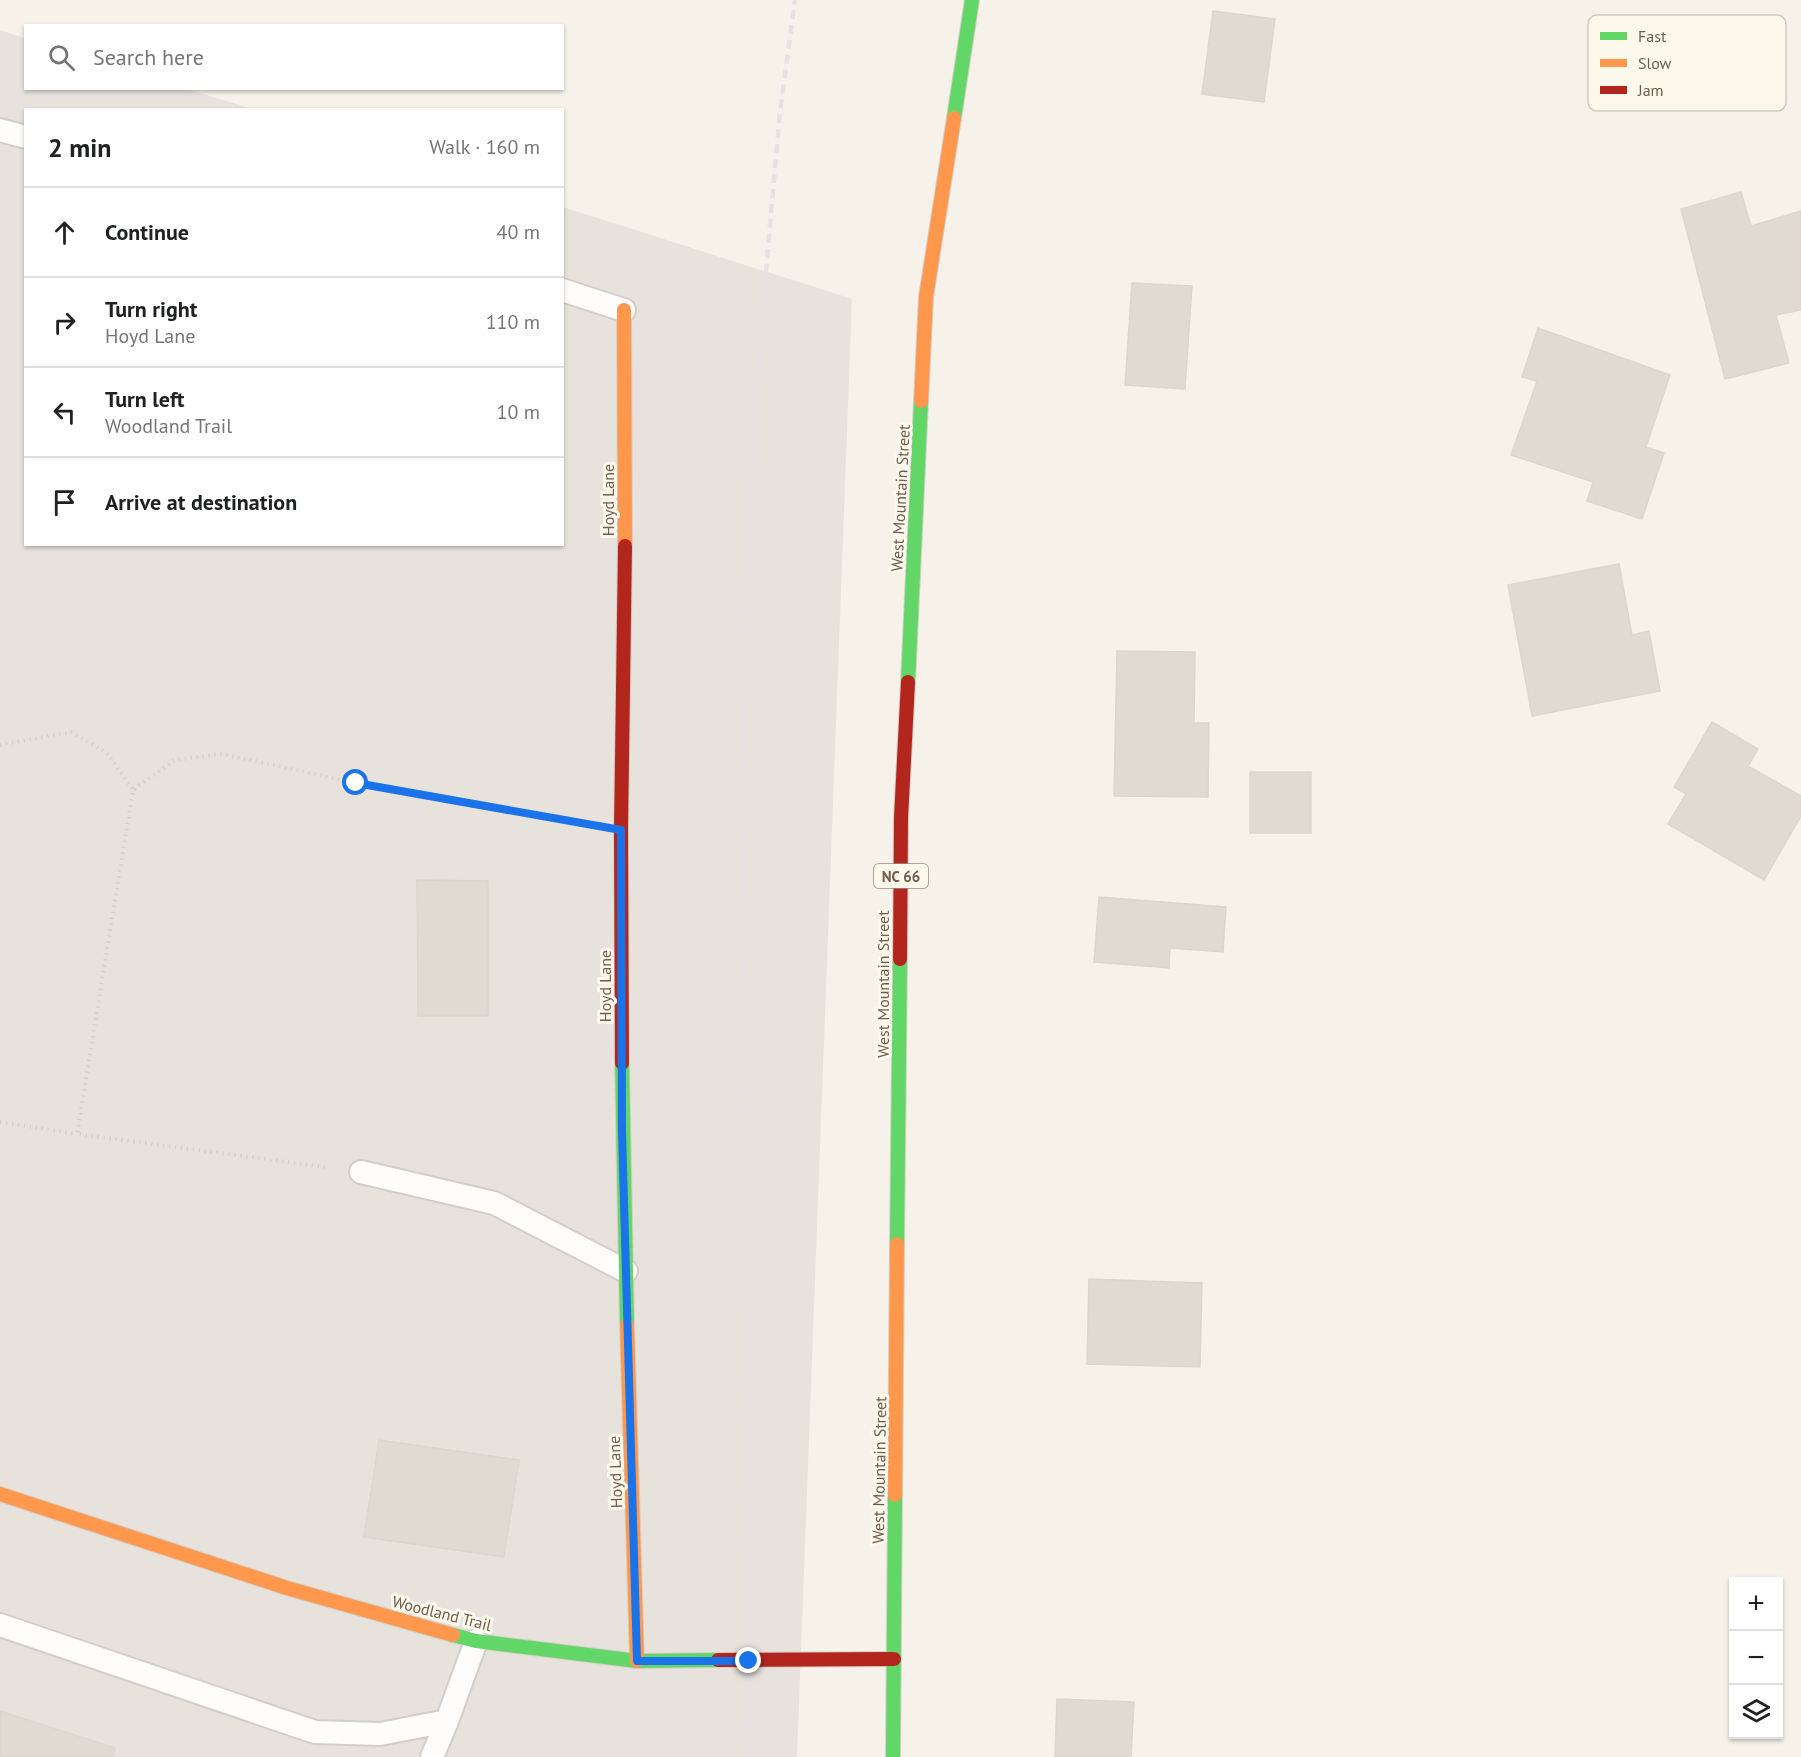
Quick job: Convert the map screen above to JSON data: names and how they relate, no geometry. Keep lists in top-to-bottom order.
{
  "streets": {
    "street": [
      "West Mountain Street",
      "Hoyd Lane",
      "NC 66",
      "Woodland Trail"
    ]
  },
  "crossings": [
    ["West Mountain Street", "Woodland Trail"],
    ["Hoyd Lane", "Woodland Trail"]
  ],
  "legend": ["Fast", "Slow", "Jam"],
  "page": {
    "search": "Search here",
    "heading": ["2 min", "Walk · 160 m"],
    "list": [
      ["Continue", "40 m"],
      ["Turn right", "Hoyd Lane", "110 m"],
      ["Turn left", "Woodland Trail", "10 m"],
      "Arrive at destination"
    ],
    "map_buttons": ["+", "−"]
  }
}
